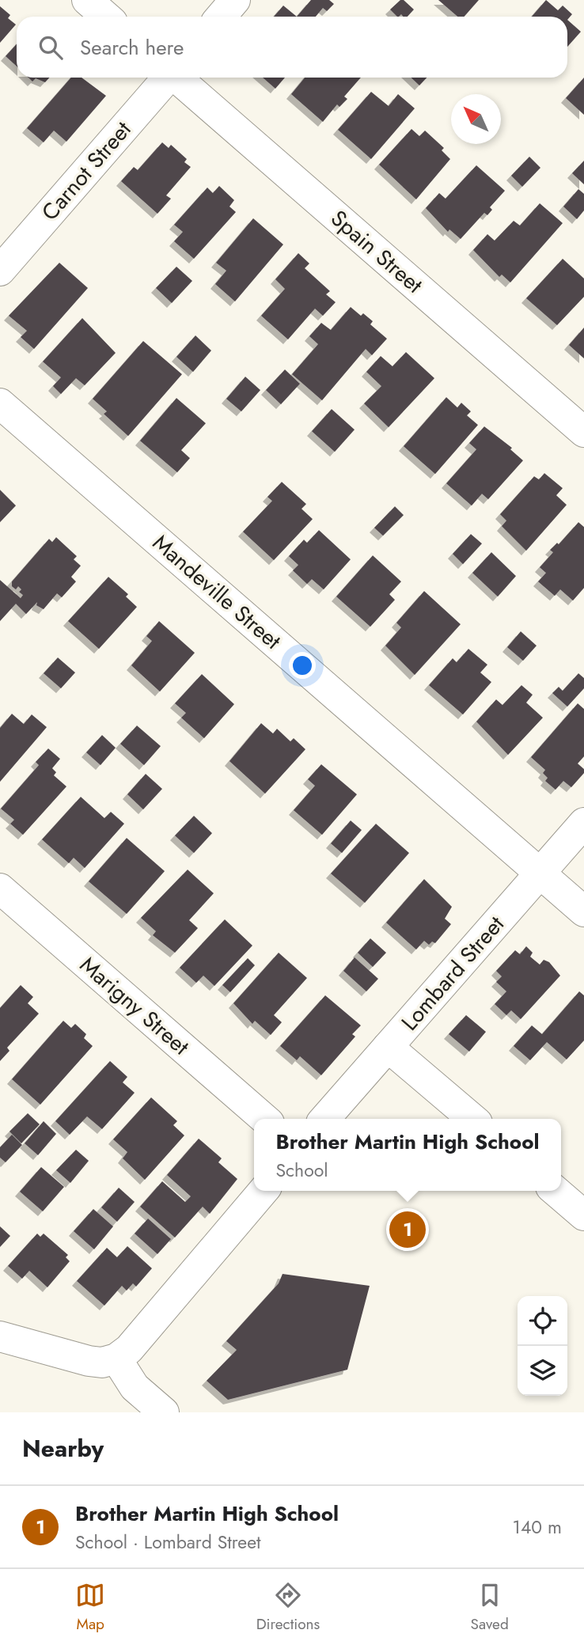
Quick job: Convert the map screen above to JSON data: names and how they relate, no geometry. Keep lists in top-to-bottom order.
{
  "streets": {
    "street": [
      "Carnot Street",
      "Spain Street",
      "Mandeville Street",
      "Lombard Street",
      "Marigny Street"
    ]
  },
  "crossings": [
    ["Mandeville Street", "Lombard Street"]
  ],
  "north": "top left",
  "page": {
    "search": "Search here",
    "popup": ["Brother Martin High School", "School"],
    "pins": "1",
    "heading": "Nearby",
    "list": [
      {
        "mark": "1",
        "name": "Brother Martin High School",
        "note": "School · Lombard Street",
        "value": "140 m"
      }
    ],
    "nav": ["Map", "Directions", "Saved"]
  }
}
